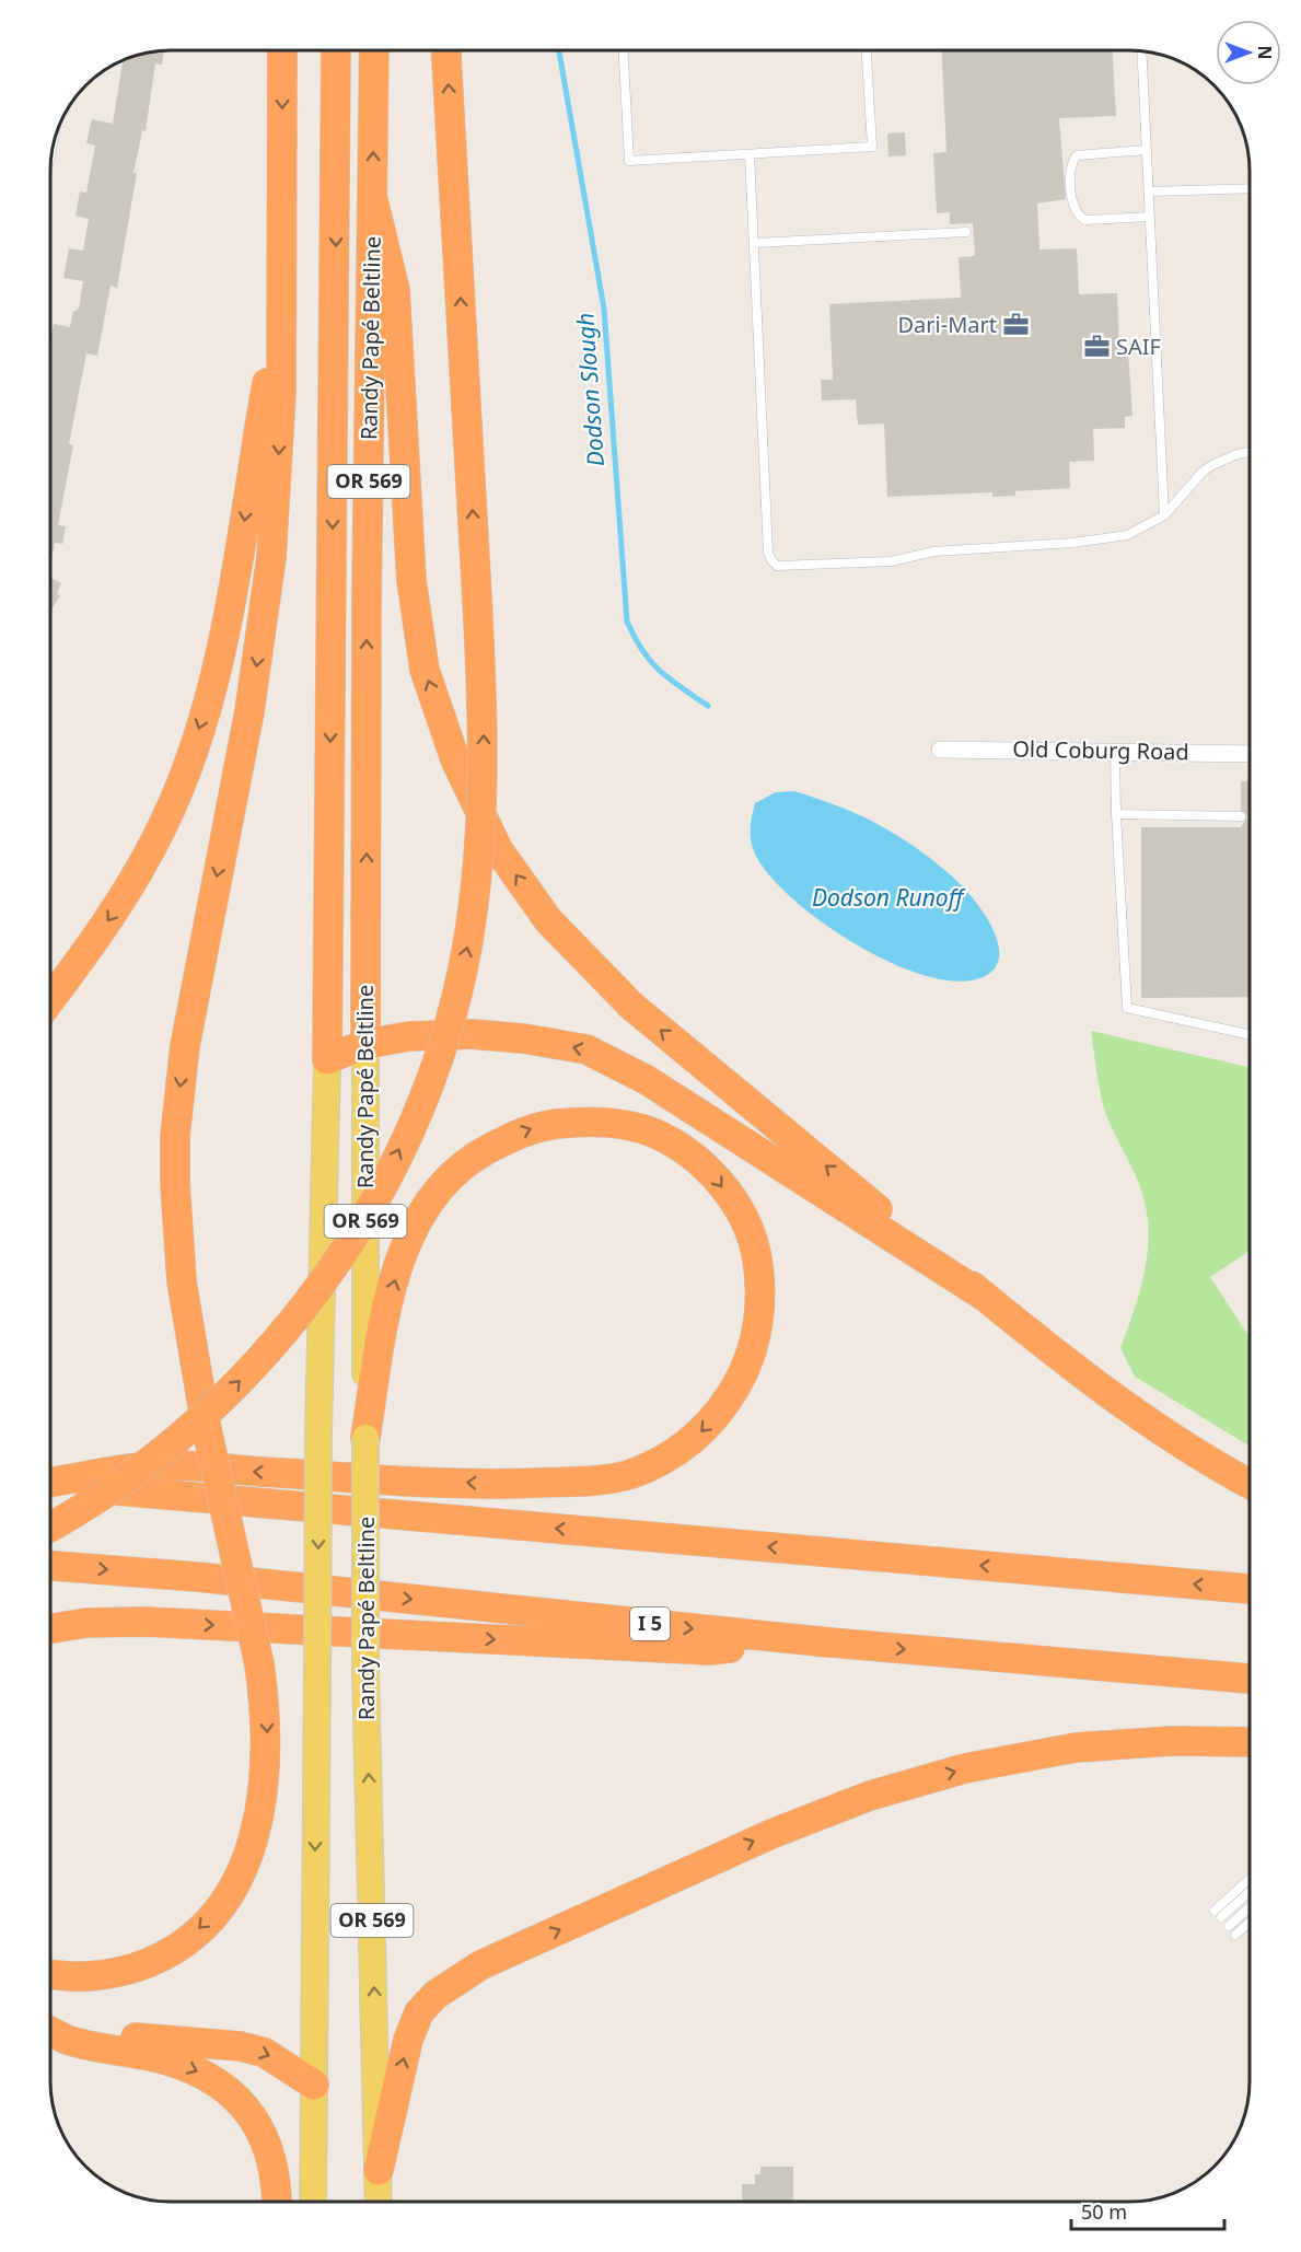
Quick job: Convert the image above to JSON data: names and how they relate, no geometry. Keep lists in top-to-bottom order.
{
  "streets": {
    "highway": ["Randy Papé Beltline", "OR 569", "I 5"],
    "street": ["Old Coburg Road"]
  },
  "water": ["Dodson Slough", "Dodson Runoff"],
  "places": {
    "office": ["Dari-Mart", "SAIF"]
  },
  "scale_bar": "50 m",
  "north": "right"
}
